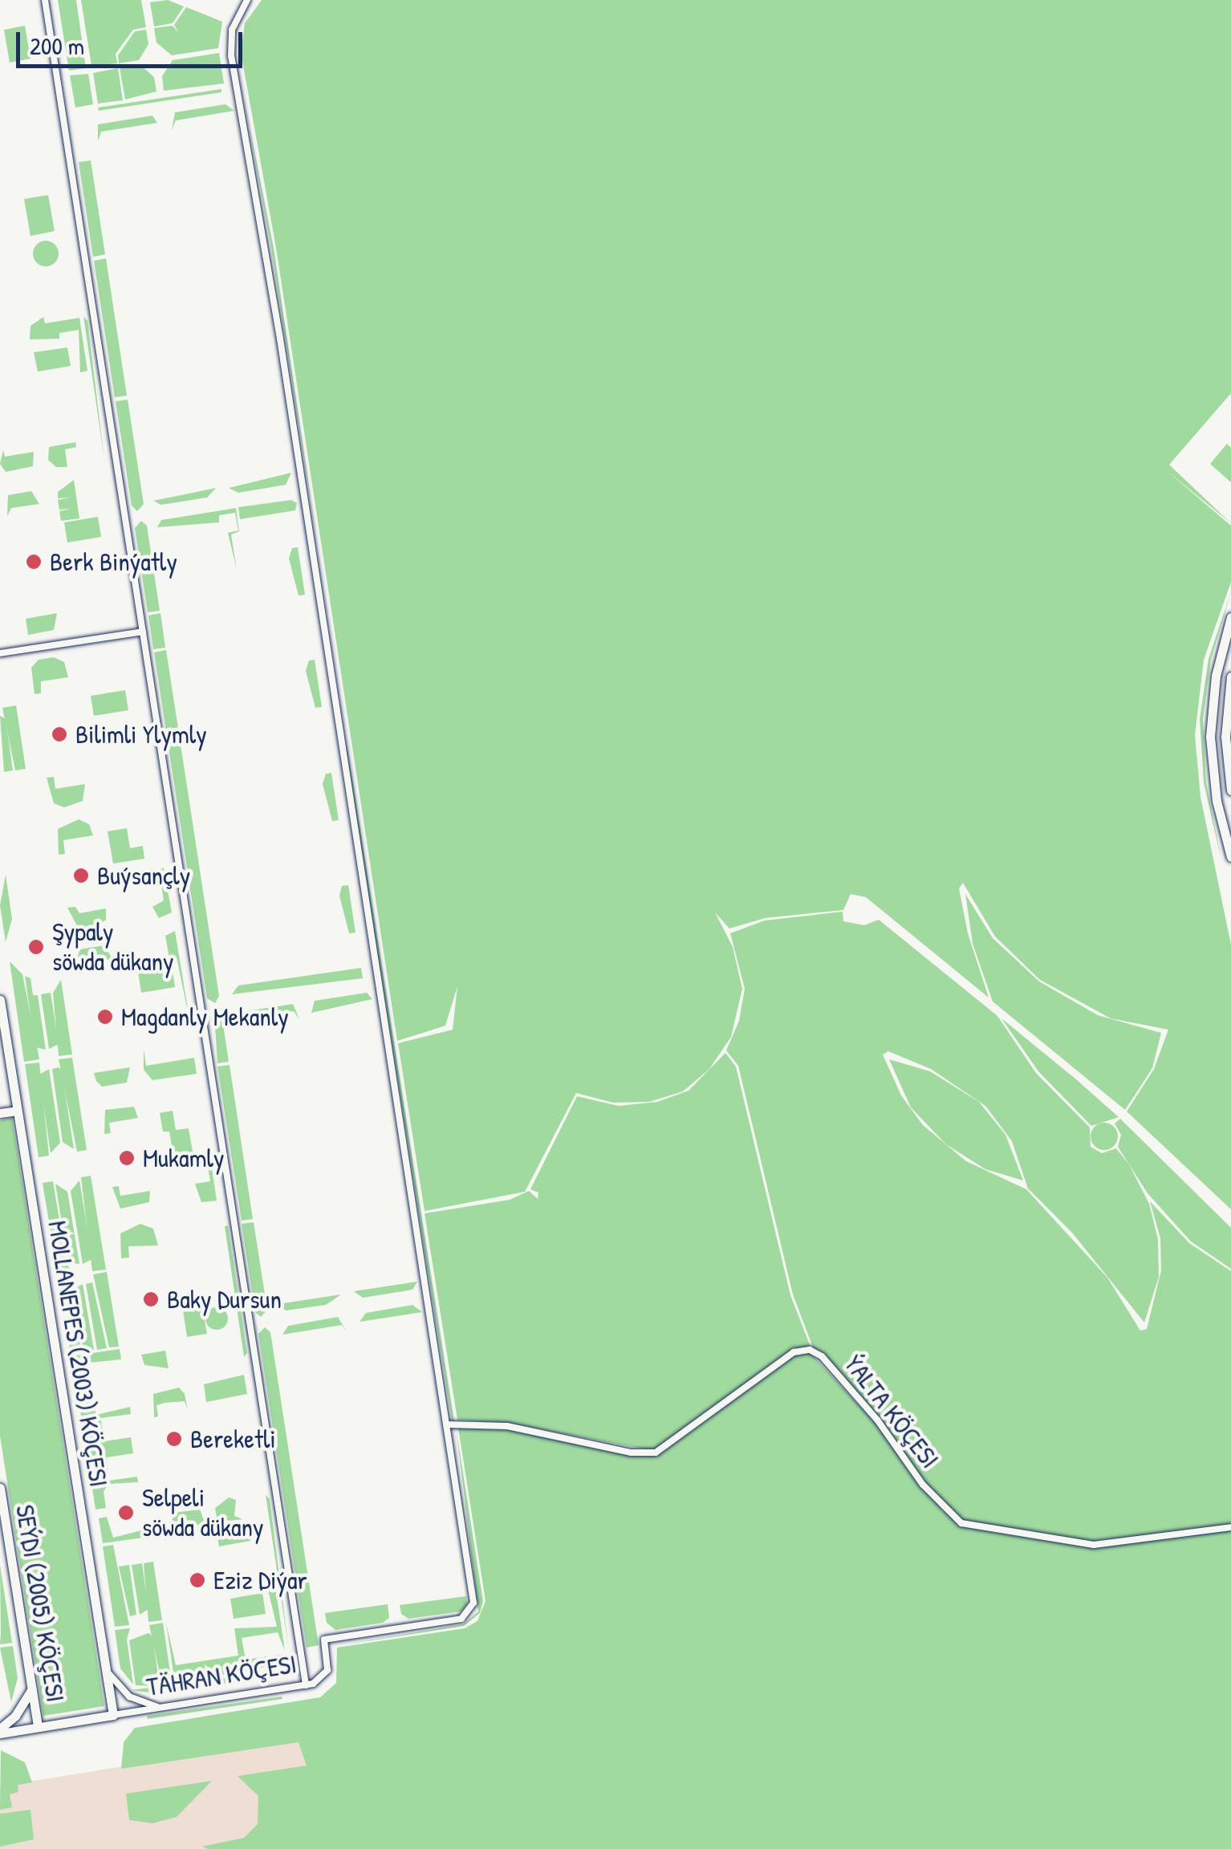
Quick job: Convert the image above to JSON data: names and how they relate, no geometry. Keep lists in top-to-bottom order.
{
  "streets": {
    "street": [
      "MOLLANEPES (2003) KÖÇESI",
      "ÝALTA KÖÇESI",
      "SEÝDI (2005) KÖÇESI",
      "TÄHRAN KÖÇESI"
    ]
  },
  "crossings": [
    ["MOLLANEPES (2003) KÖÇESI", "TÄHRAN KÖÇESI"],
    ["ÝALTA KÖÇESI", "TÄHRAN KÖÇESI"],
    ["SEÝDI (2005) KÖÇESI", "TÄHRAN KÖÇESI"]
  ],
  "places": [
    "Berk Binýatly",
    "Bilimli Ylymly",
    "Buýsançly",
    "Şypaly söwda dükany",
    "Magdanly Mekanly",
    "Mukamly",
    "Baky Dursun",
    "Bereketli",
    "Selpeli söwda dükany",
    "Eziz Diýar"
  ],
  "scale_bar": "200 m"
}
